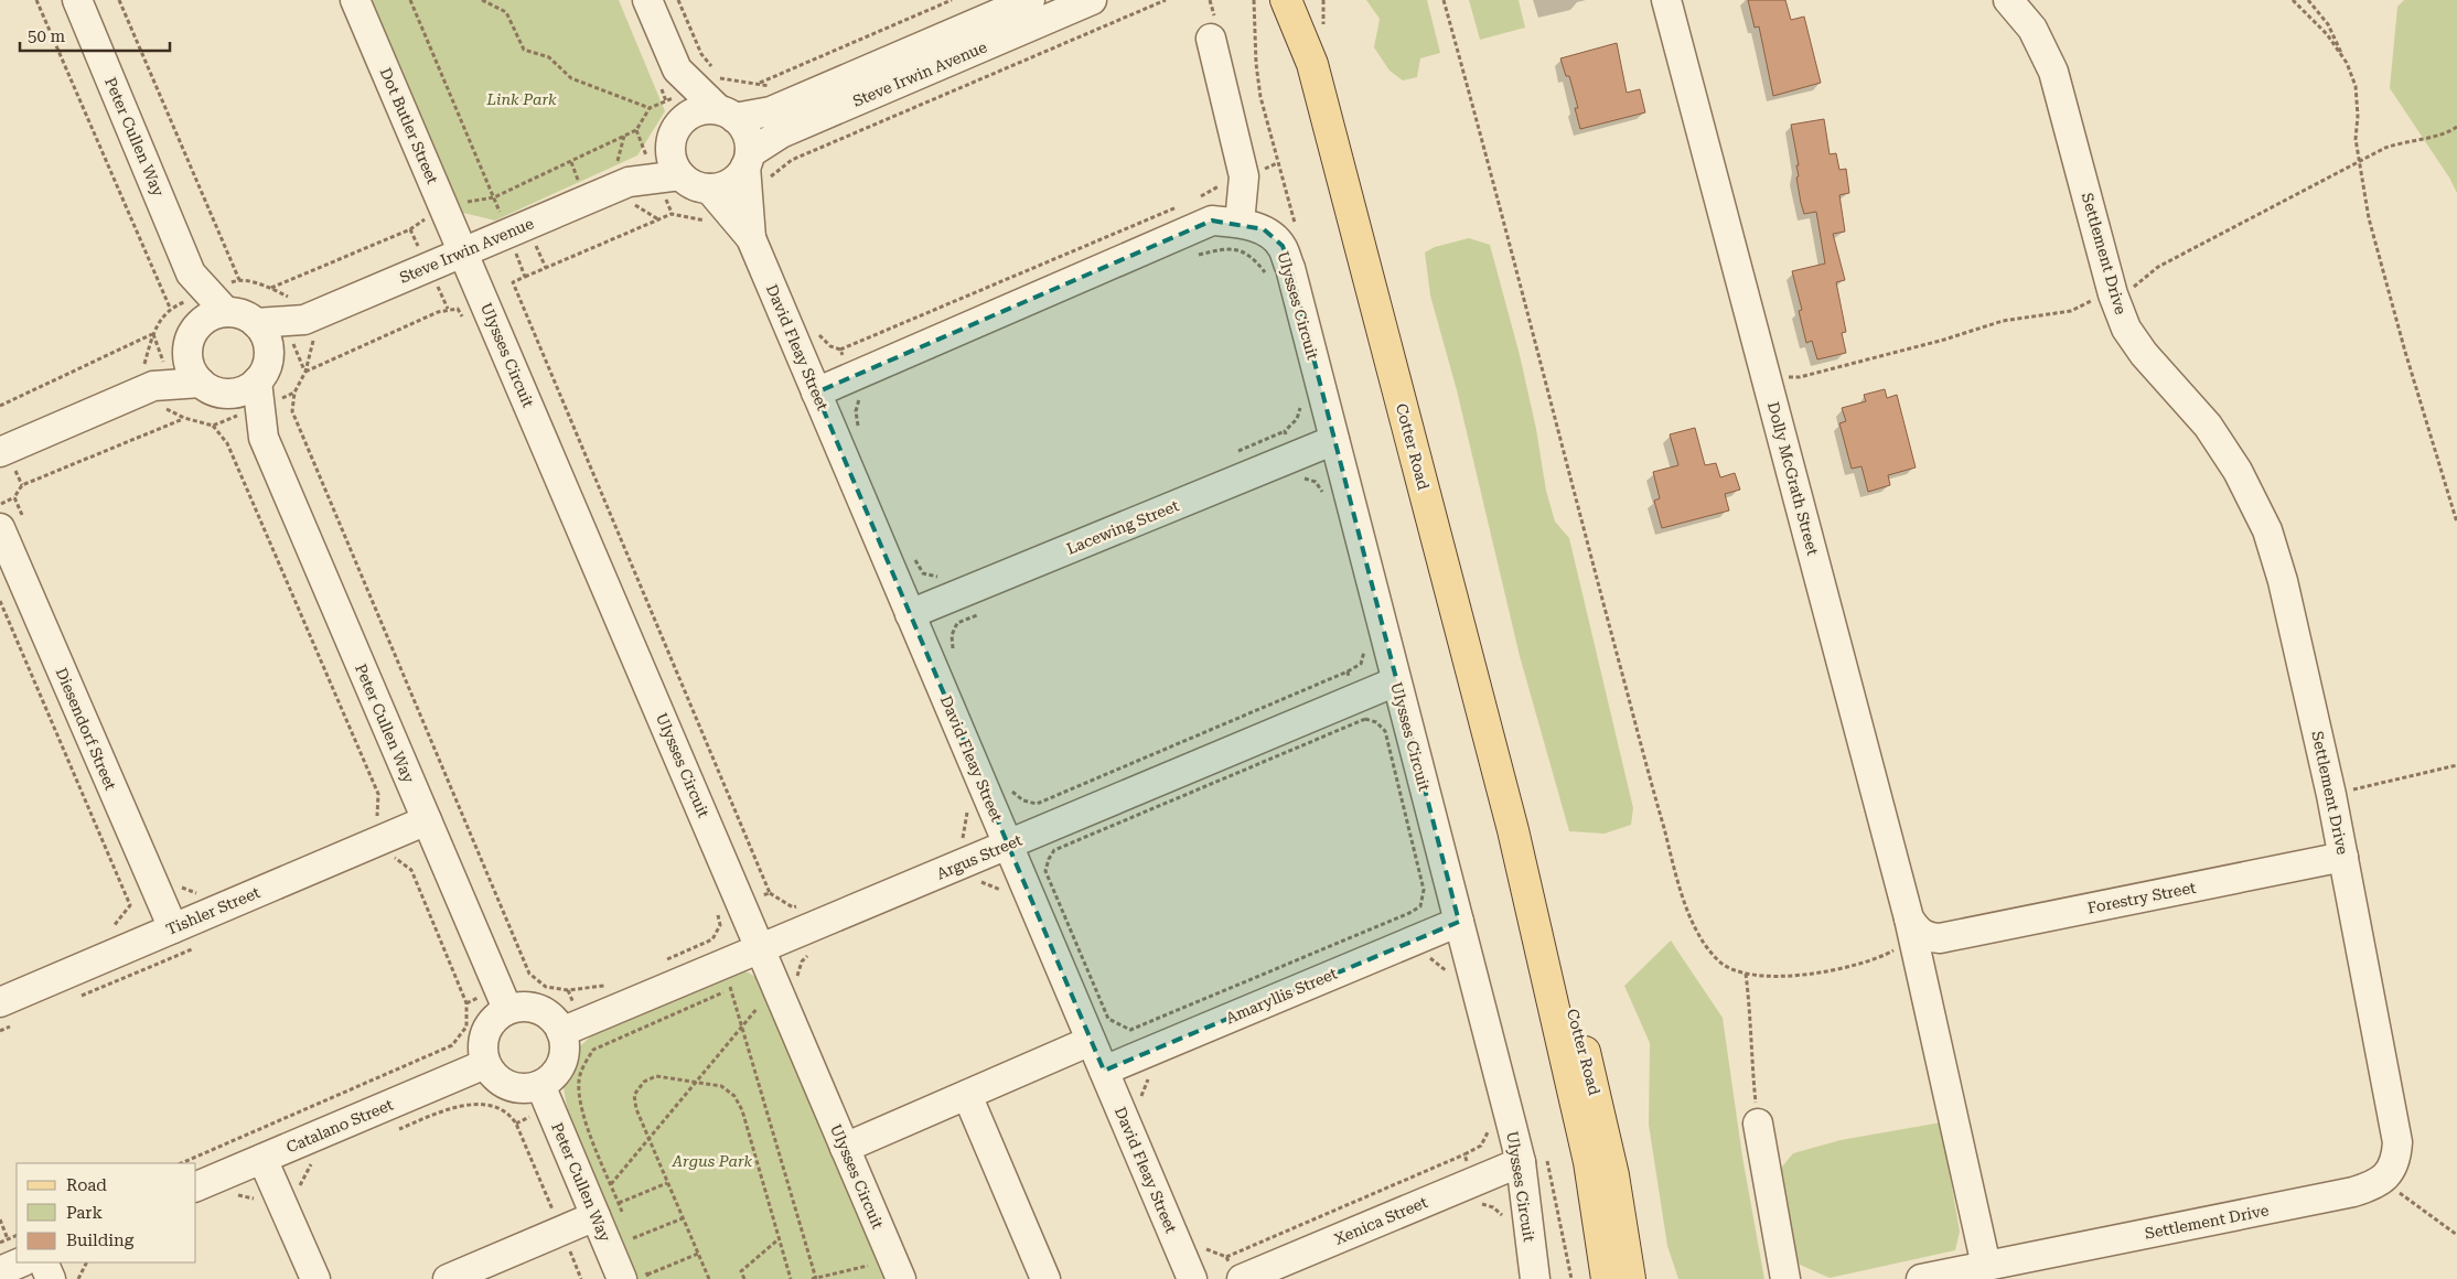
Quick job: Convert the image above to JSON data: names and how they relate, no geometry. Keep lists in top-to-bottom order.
{
  "streets": {
    "main road": ["Cotter Road"],
    "street": [
      "Steve Irwin Avenue",
      "Dot Butler Street",
      "Peter Cullen Way",
      "Settlement Drive",
      "Ulysses Circuit",
      "David Fleay Street",
      "Dolly McGrath Street",
      "Lacewing Street",
      "Diesendorf Street",
      "Argus Street",
      "Forestry Street",
      "Tishler Street",
      "Amaryllis Street",
      "Catalano Street",
      "Xenica Street"
    ]
  },
  "crossings": [
    ["Steve Irwin Avenue", "Dot Butler Street"],
    ["Steve Irwin Avenue", "Peter Cullen Way"],
    ["Steve Irwin Avenue", "Ulysses Circuit"],
    ["Steve Irwin Avenue", "David Fleay Street"],
    ["Dot Butler Street", "Ulysses Circuit"],
    ["Peter Cullen Way", "Argus Street"],
    ["Peter Cullen Way", "Tishler Street"],
    ["Peter Cullen Way", "Catalano Street"],
    ["Settlement Drive", "Dolly McGrath Street"],
    ["Settlement Drive", "Forestry Street"],
    ["Ulysses Circuit", "David Fleay Street"],
    ["Ulysses Circuit", "Lacewing Street"],
    ["Ulysses Circuit", "Argus Street"],
    ["Ulysses Circuit", "Amaryllis Street"],
    ["Ulysses Circuit", "Xenica Street"],
    ["David Fleay Street", "Lacewing Street"],
    ["David Fleay Street", "Argus Street"],
    ["David Fleay Street", "Amaryllis Street"],
    ["Dolly McGrath Street", "Forestry Street"],
    ["Diesendorf Street", "Tishler Street"],
    ["Argus Street", "Catalano Street"]
  ],
  "parks": ["Link Park", "Argus Park"],
  "legend": ["Road", "Park", "Building"],
  "scale_bar": "50 m"
}
